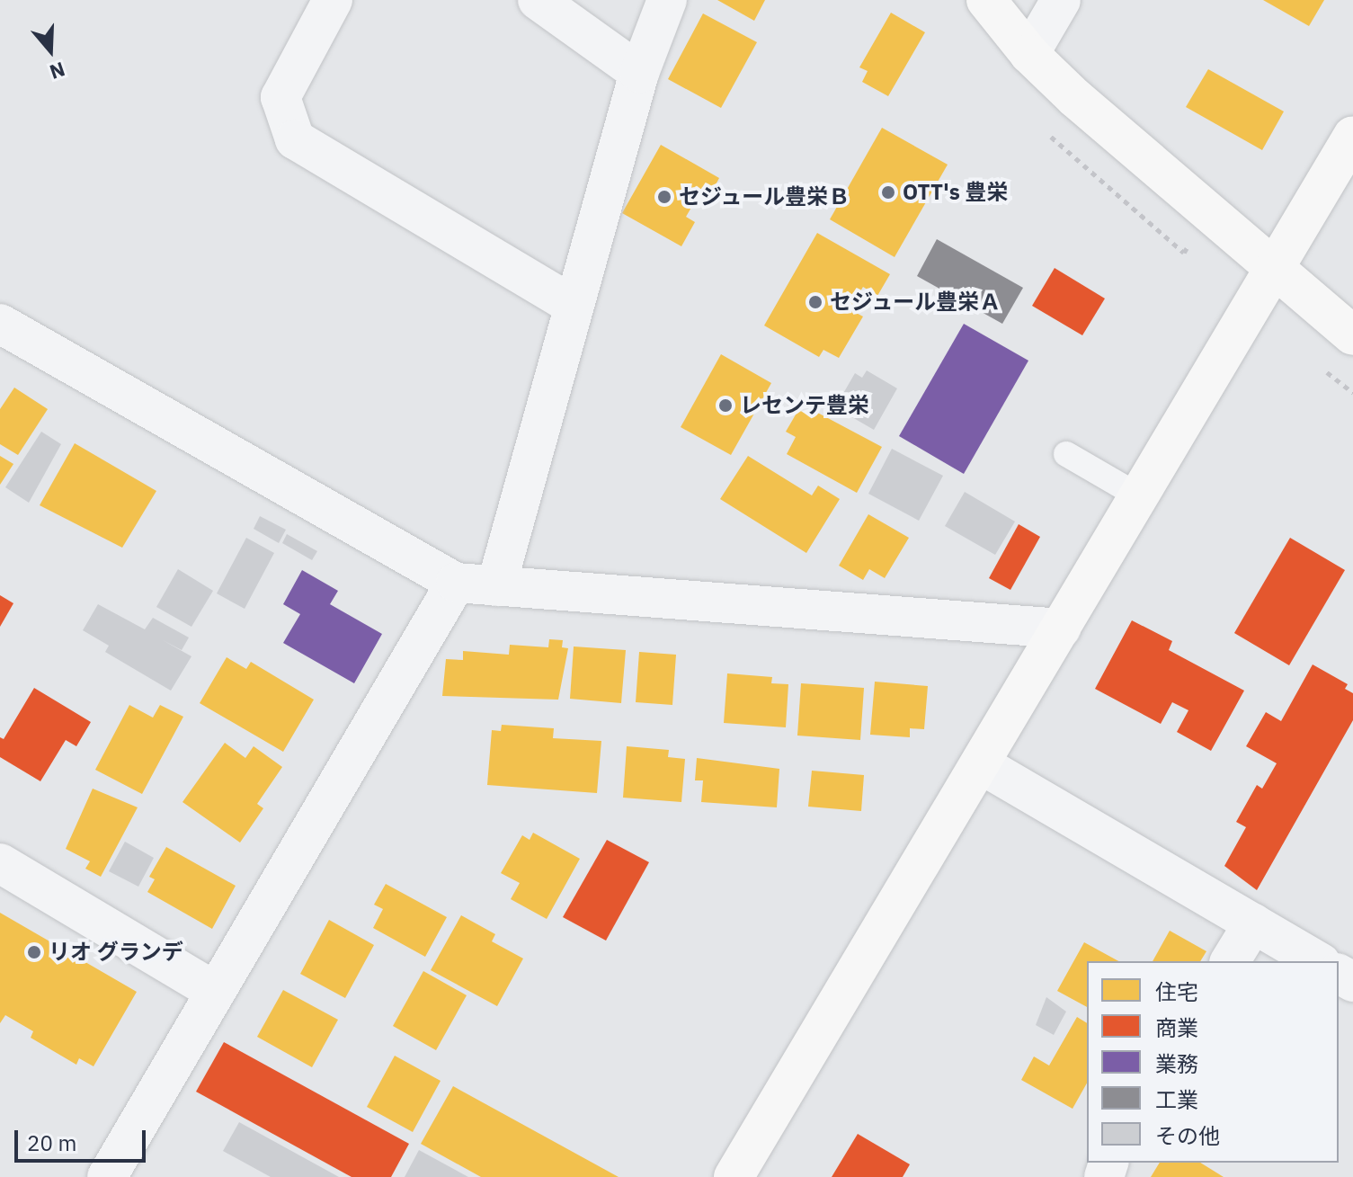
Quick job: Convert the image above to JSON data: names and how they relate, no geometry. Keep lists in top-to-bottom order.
{
  "places": [
    "OTT's 豊栄",
    "セジュール豊栄Ｂ",
    "セジュール豊栄Ａ",
    "レセンテ豊栄",
    "リオ グランデ"
  ],
  "legend": [
    "住宅",
    "商業",
    "業務",
    "工業",
    "その他"
  ],
  "scale_bar": "20 m",
  "north": "bottom"
}
